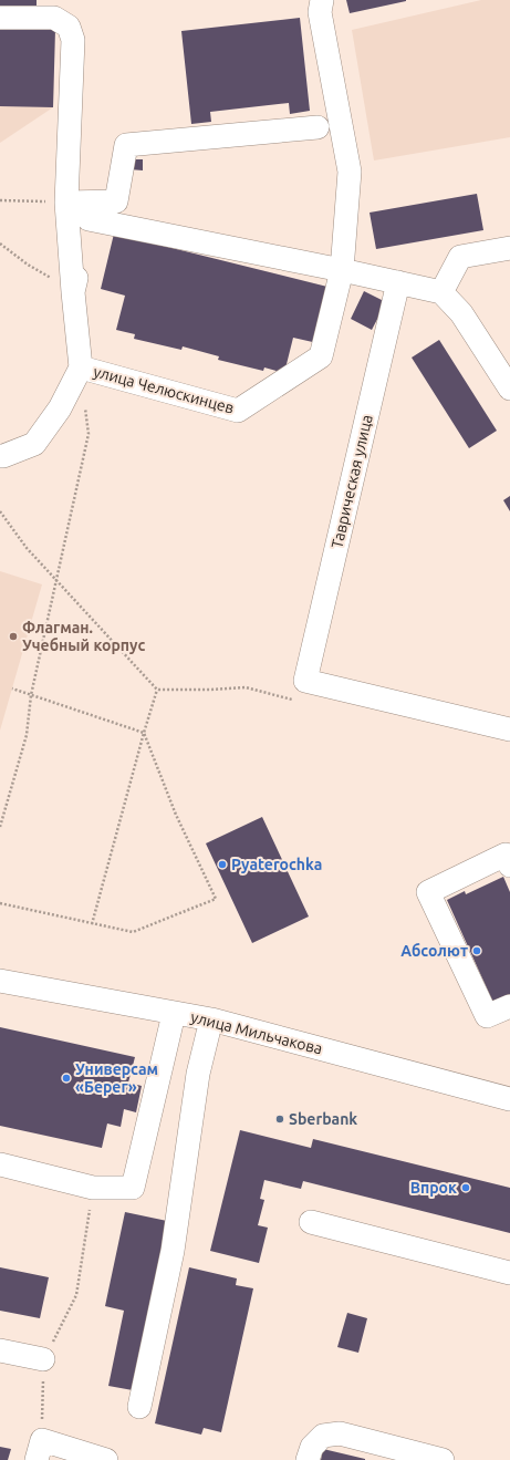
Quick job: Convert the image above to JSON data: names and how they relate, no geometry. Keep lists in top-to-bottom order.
{
  "streets": {
    "street": ["улица Челюскинцев", "Таврическая улица", "улица Мильчакова"]
  },
  "places": [
    "Флагман. Учебный корпус",
    "Pyaterochka",
    "Абсолют",
    "Универсам «Берег»",
    "Sberbank",
    "Впрок"
  ]
}
